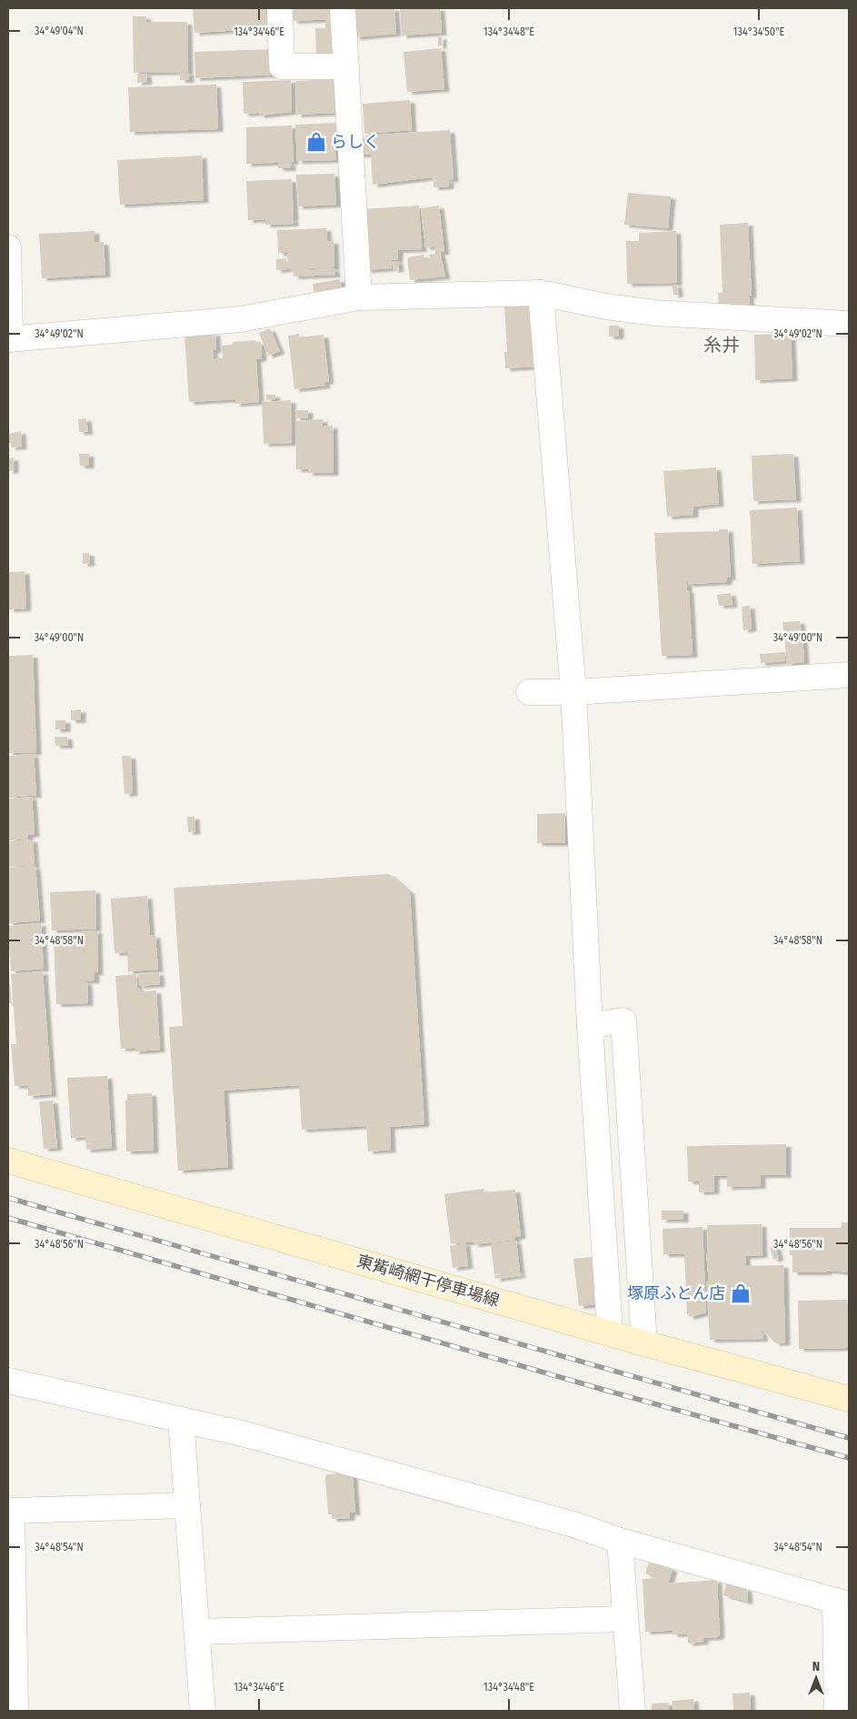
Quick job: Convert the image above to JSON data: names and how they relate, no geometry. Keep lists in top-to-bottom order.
{
  "streets": {
    "main road": ["東觜崎網干停車場線"]
  },
  "districts": ["糸井"],
  "places": {
    "shop": ["らしく", "塚原ふとん店"]
  },
  "north": "top",
  "coordinates": [
    "34°49'04\"N",
    "134°34'46\"E",
    "134°34'48\"E",
    "134°34'50\"E",
    "34°49'02\"N",
    "34°49'00\"N",
    "34°48'58\"N",
    "34°48'56\"N",
    "34°48'54\"N"
  ]
}
